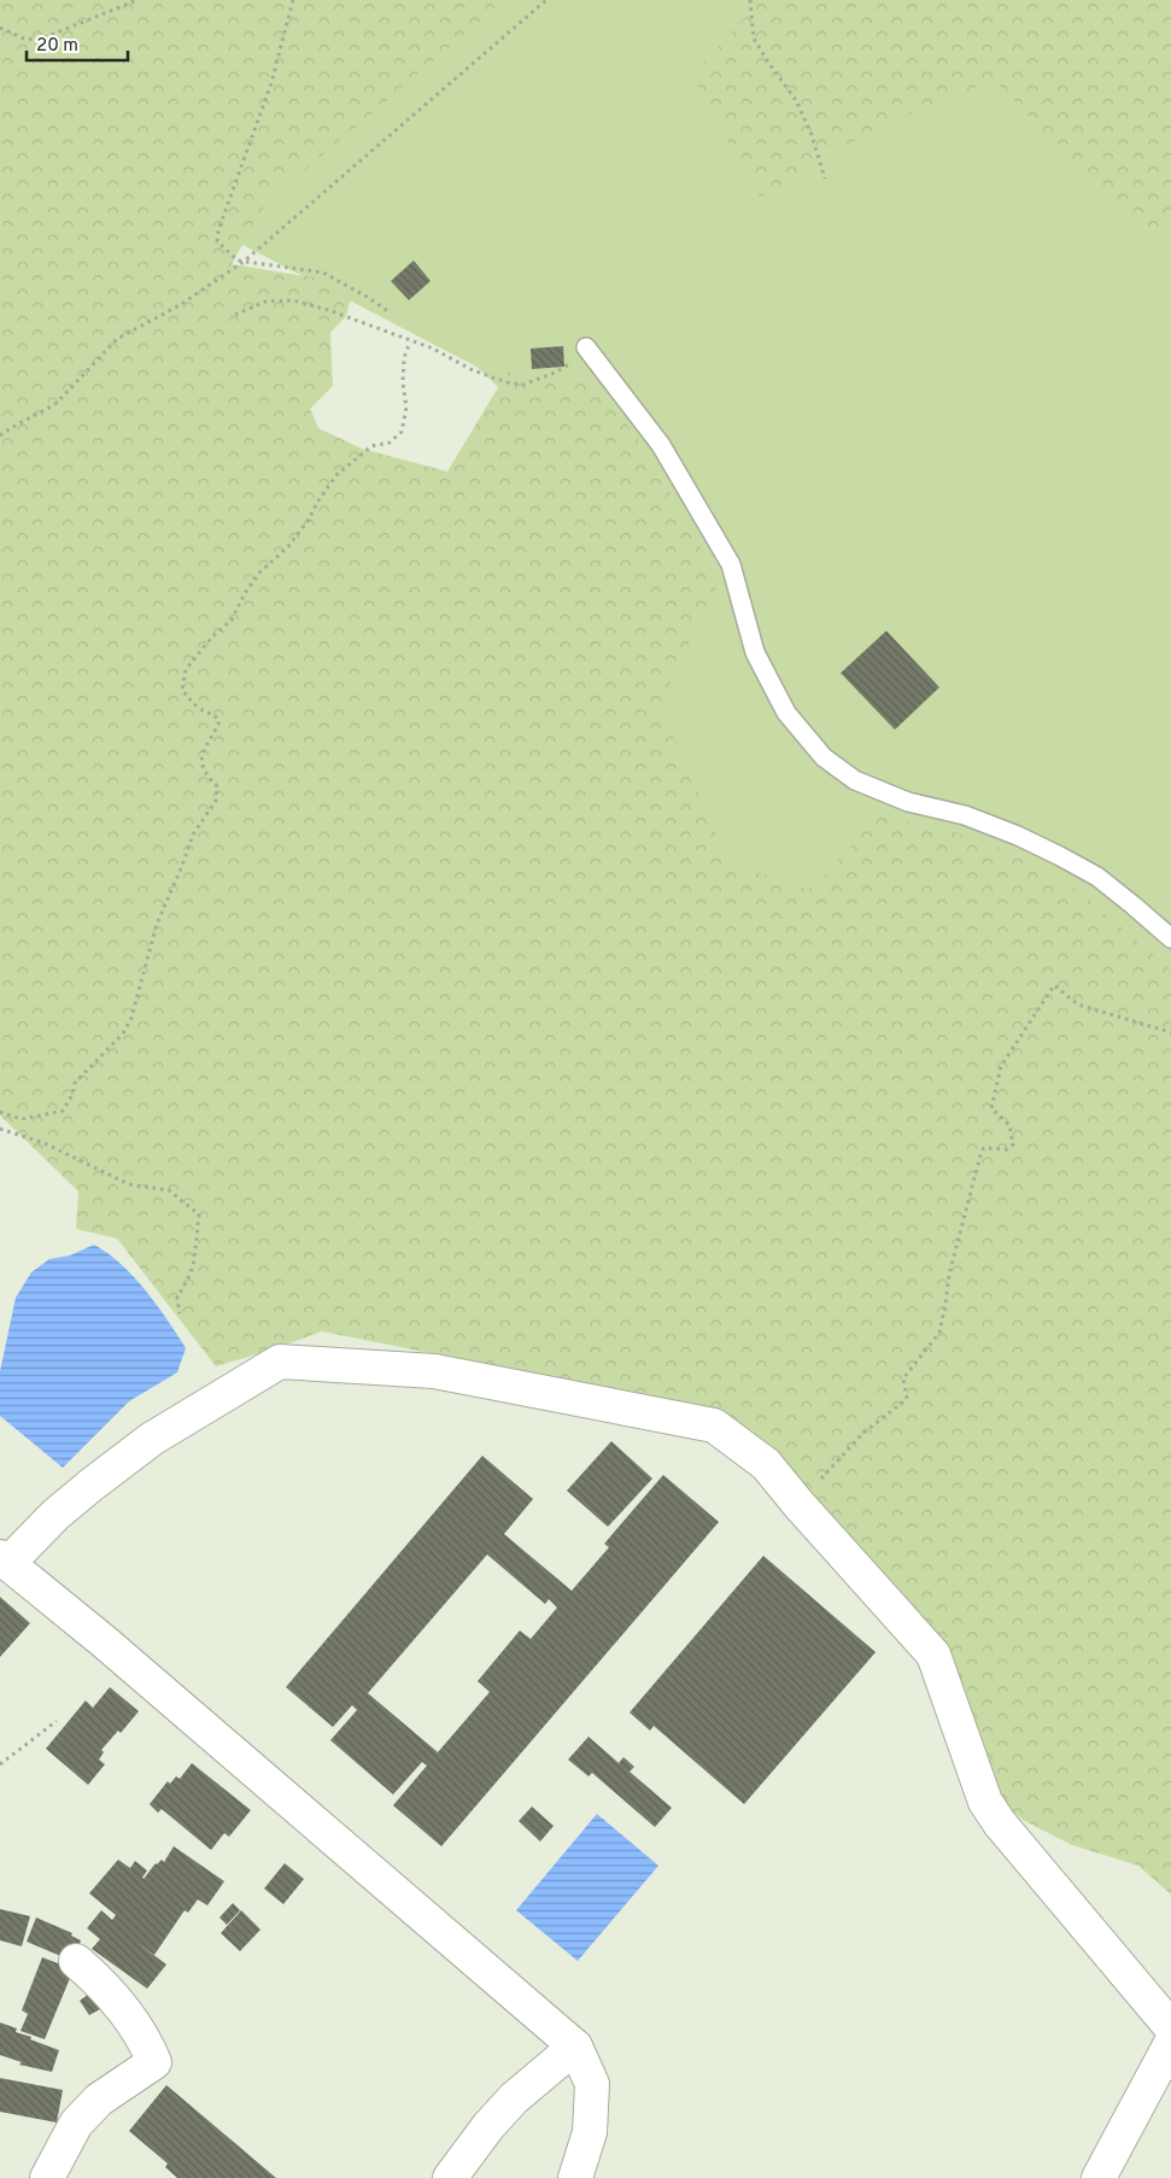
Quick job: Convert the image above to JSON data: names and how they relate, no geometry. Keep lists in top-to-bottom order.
{
  "scale_bar": "20 m"
}
